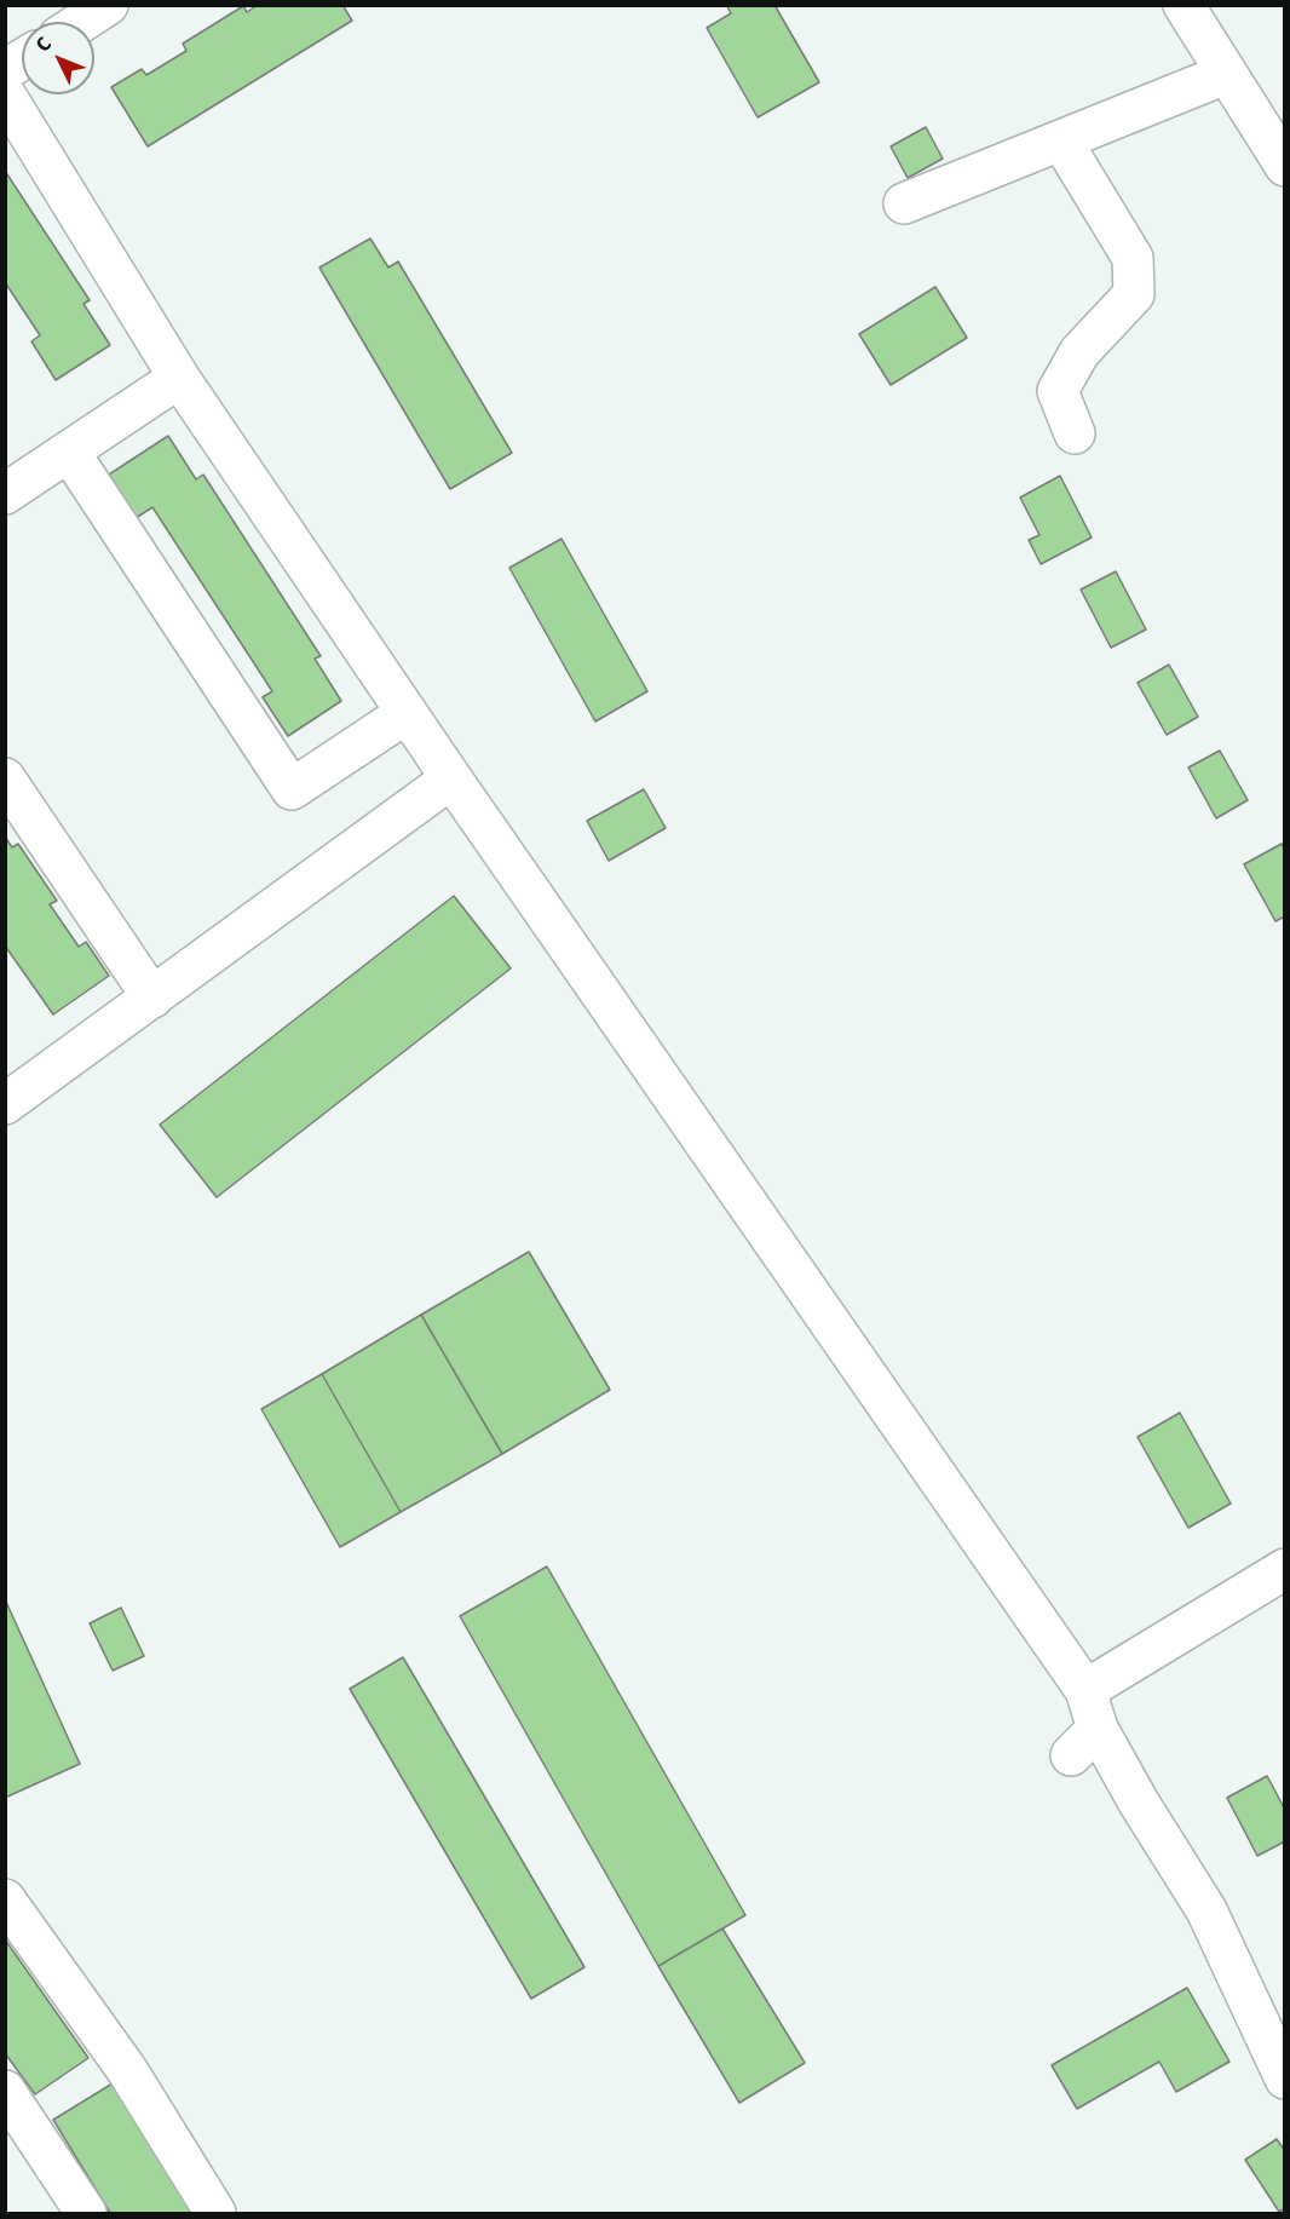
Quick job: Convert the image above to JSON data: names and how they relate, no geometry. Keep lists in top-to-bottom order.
{
  "north": "top left"
}
